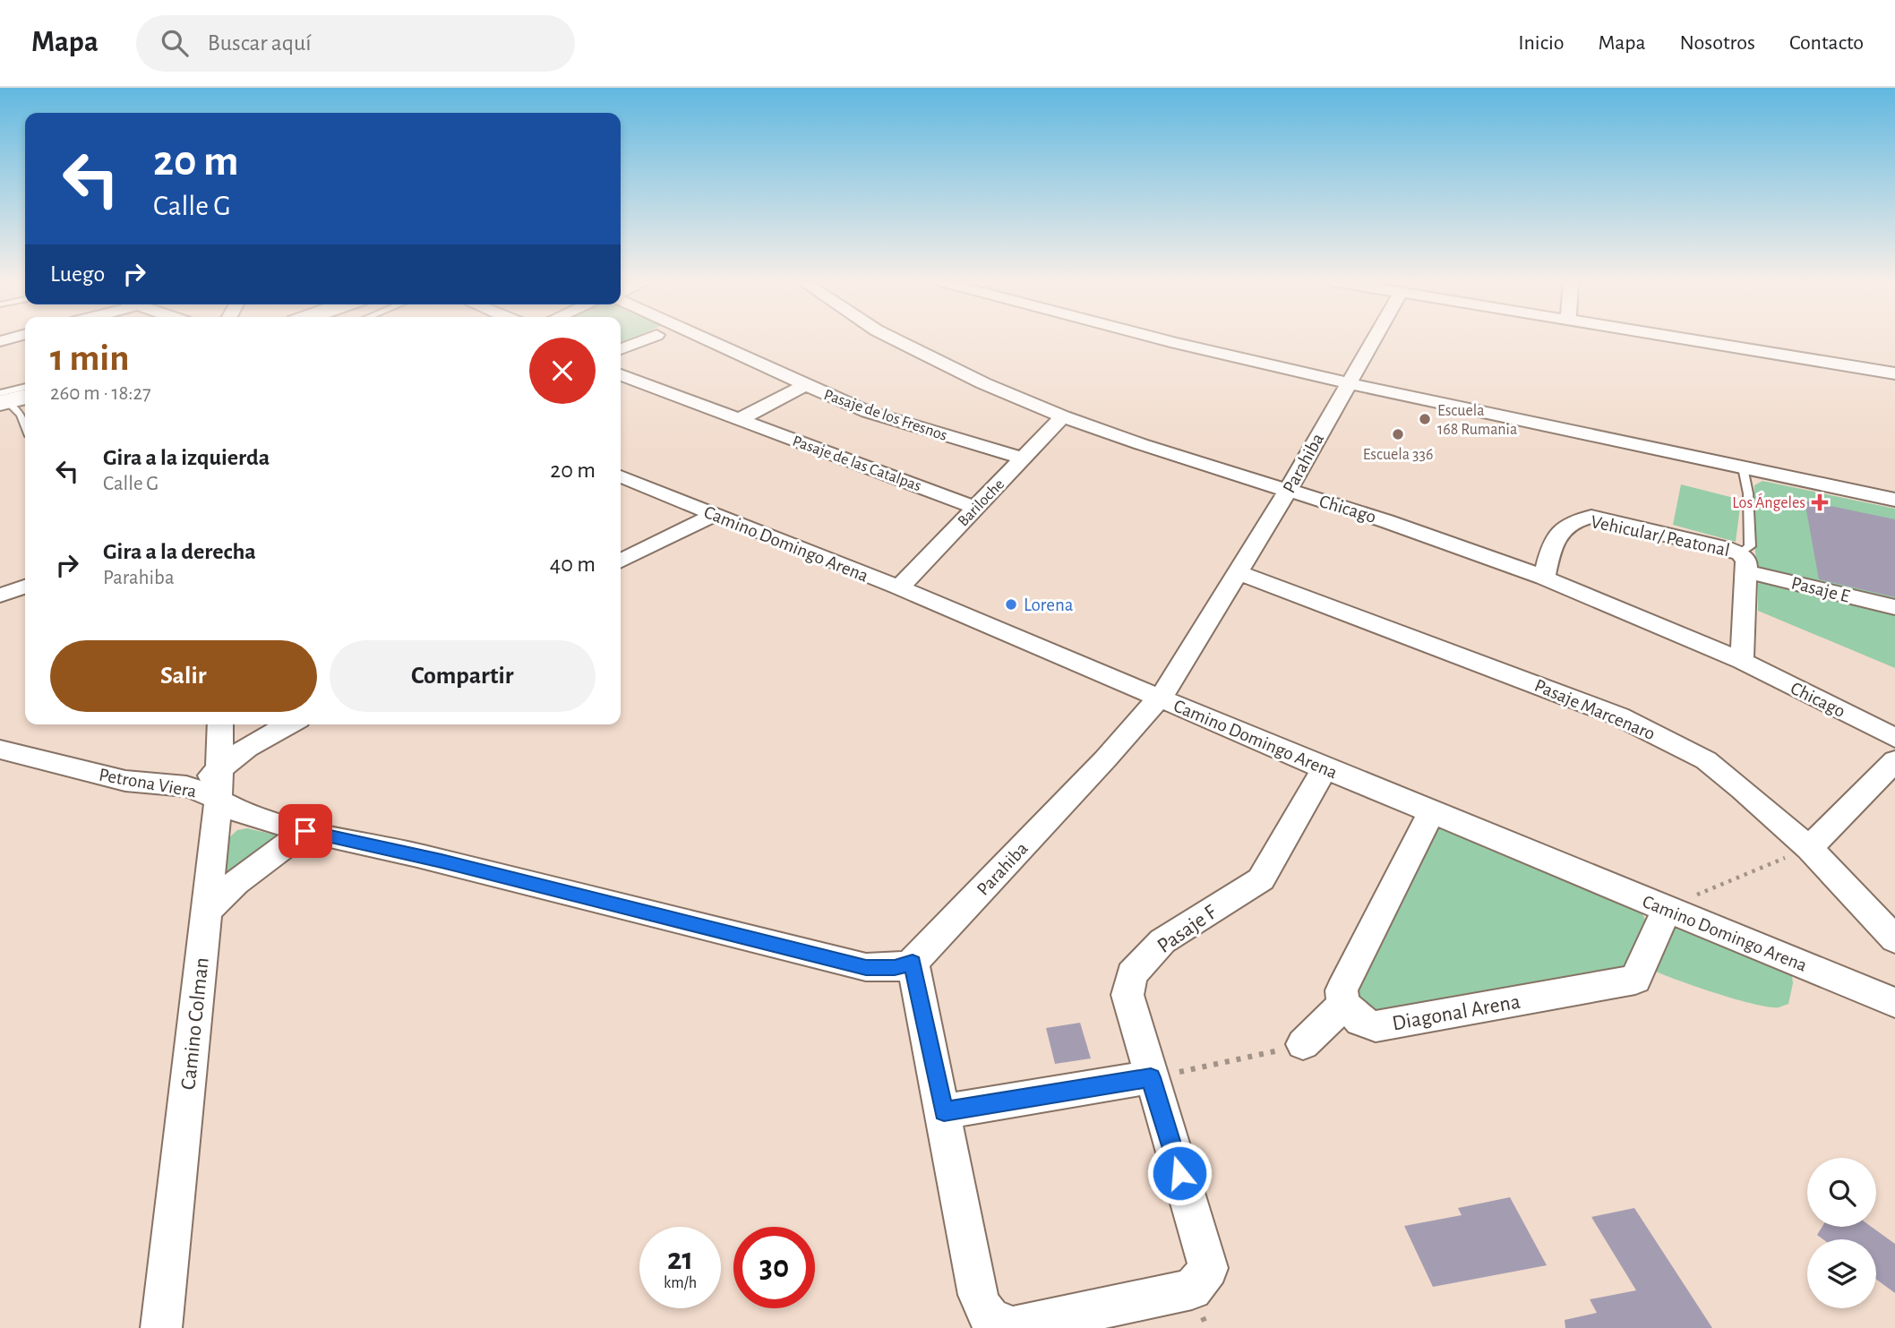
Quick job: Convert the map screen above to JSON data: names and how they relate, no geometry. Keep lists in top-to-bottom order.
{
  "streets": {
    "street": [
      "Pasaje de los Fresnos",
      "Pasaje de las Catalpas",
      "Parahiba",
      "Bariloche",
      "Chicago",
      "Vehicular/ Peatonal",
      "Camino Domingo Arena",
      "Pasaje E",
      "Pasaje Marcenaro",
      "Petrona Viera",
      "Pasaje F",
      "Diagonal Arena",
      "Camino Colman"
    ]
  },
  "crossings": [
    ["Pasaje de los Fresnos", "Bariloche"],
    ["Pasaje de las Catalpas", "Bariloche"],
    ["Parahiba", "Chicago"],
    ["Parahiba", "Camino Domingo Arena"],
    ["Parahiba", "Pasaje Marcenaro"],
    ["Parahiba", "Petrona Viera"],
    ["Bariloche", "Chicago"],
    ["Bariloche", "Camino Domingo Arena"],
    ["Chicago", "Vehicular/ Peatonal"],
    ["Vehicular/ Peatonal", "Pasaje E"],
    ["Camino Domingo Arena", "Pasaje F"],
    ["Camino Domingo Arena", "Diagonal Arena"],
    ["Petrona Viera", "Camino Colman"]
  ],
  "places": {
    "other": ["Escuela 168 Rumania", "Escuela 336", "Lorena"],
    "health": ["Los Ángeles"]
  },
  "page": {
    "header": "Mapa",
    "search": "Buscar aquí",
    "nav": [
      "Inicio",
      "Mapa",
      "Nosotros",
      "Contacto"
    ],
    "turn": ["20 m", "Calle G"],
    "then": "Luego",
    "heading": ["1 min", "260 m · 18:27"],
    "list": [
      {
        "name": "Gira a la izquierda",
        "note": "Calle G",
        "value": "20 m"
      },
      {
        "name": "Gira a la derecha",
        "note": "Parahiba",
        "value": "40 m"
      }
    ],
    "buttons": ["Salir", "Compartir"],
    "speed": "21 km/h",
    "limit": "30"
  }
}
